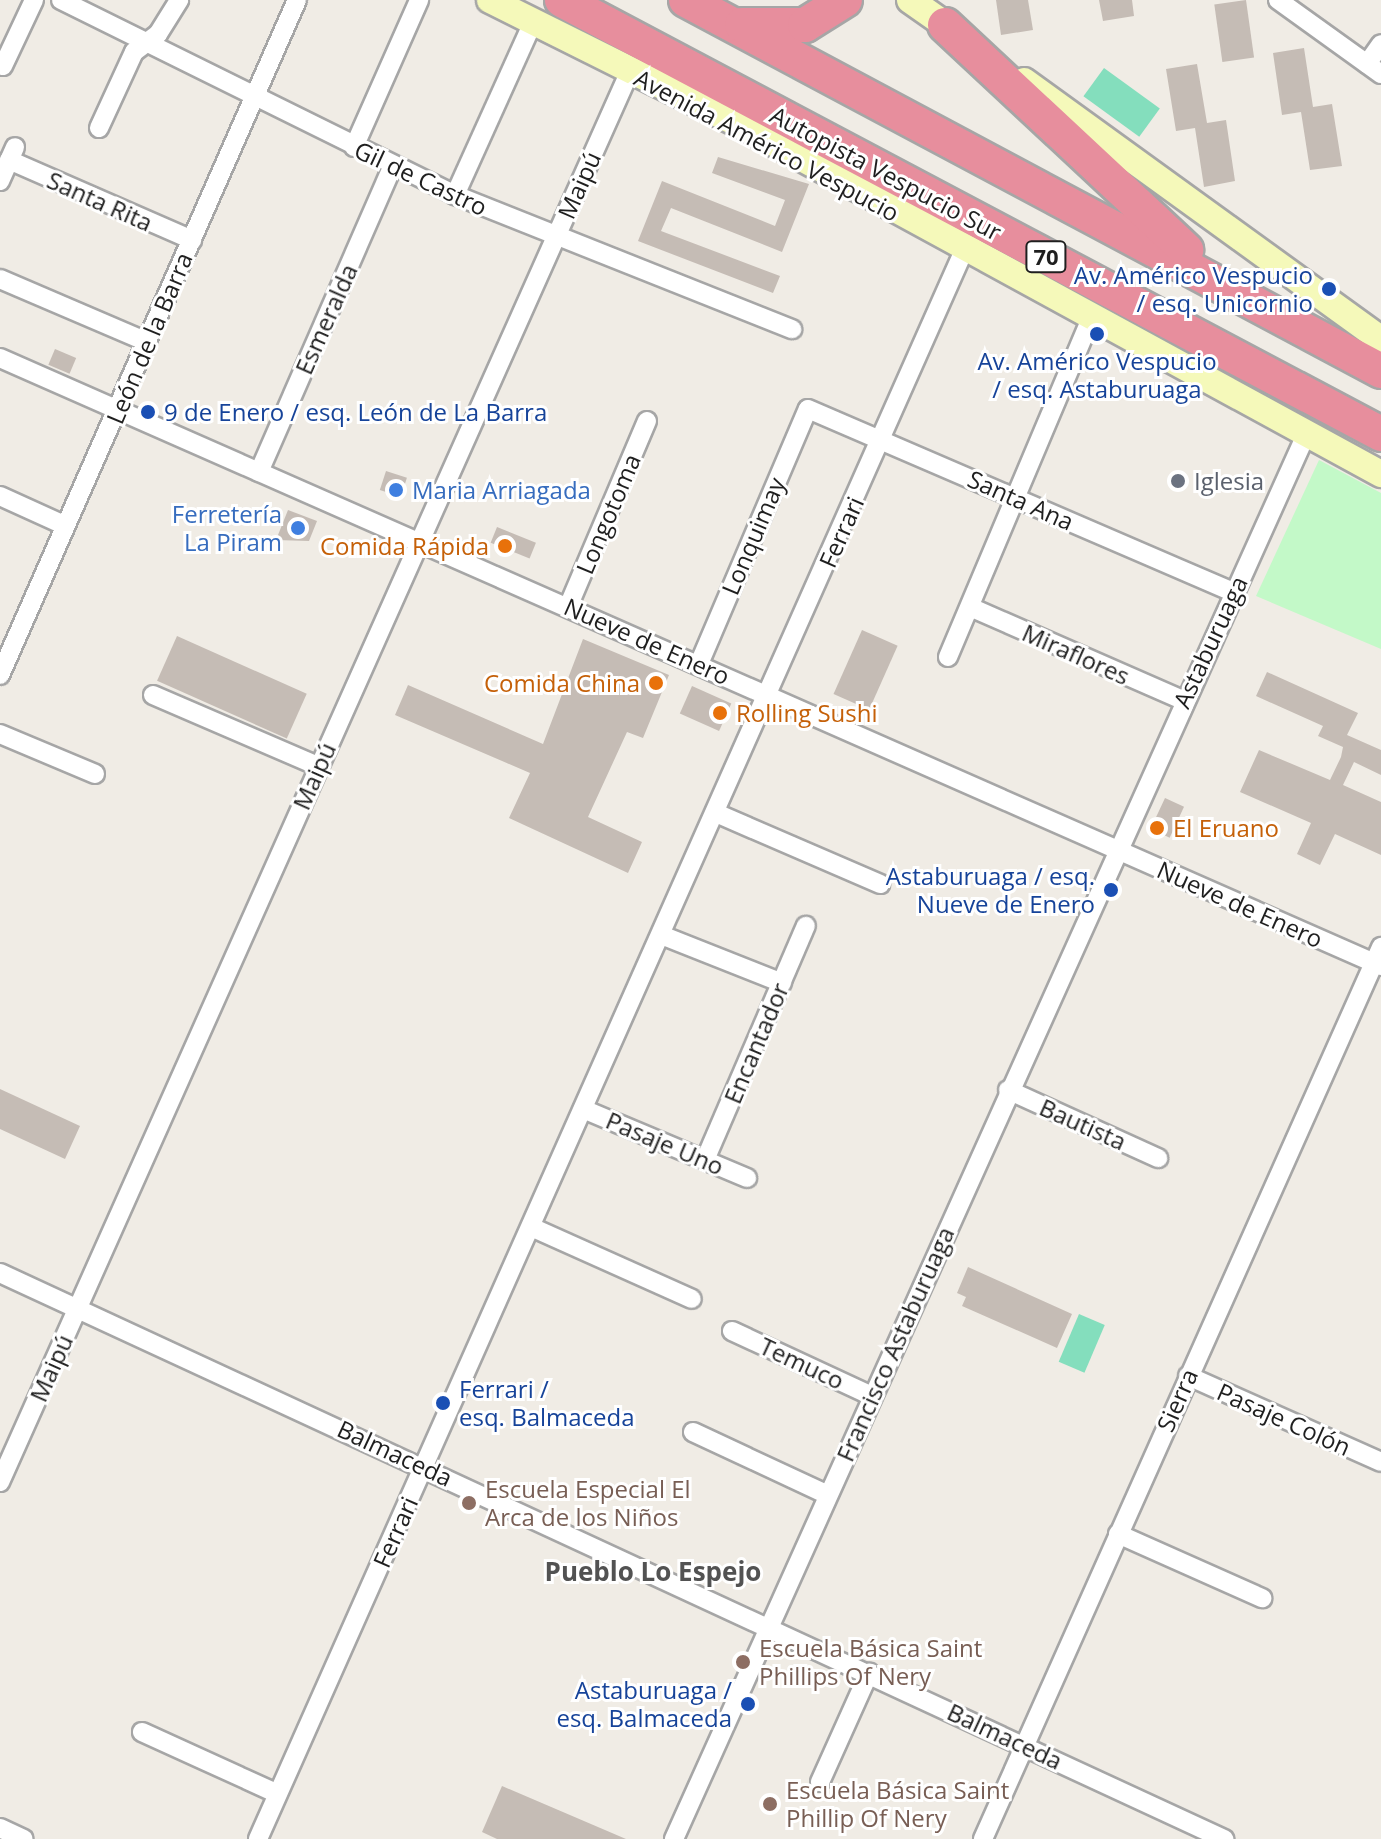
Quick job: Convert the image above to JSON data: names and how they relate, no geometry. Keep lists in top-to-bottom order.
{
  "streets": {
    "highway": ["Autopista Vespucio Sur", "70"],
    "main road": ["Avenida Américo Vespucio"],
    "street": [
      "Gil de Castro",
      "Maipú",
      "Santa Rita",
      "Esmeralda",
      "León de la Barra",
      "Santa Ana",
      "Longotoma",
      "Ferrari",
      "Lonquimay",
      "Nueve de Enero",
      "Astaburuaga",
      "Miraflores",
      "Encantador",
      "Bautista",
      "Pasaje Uno",
      "Francisco Astaburuaga",
      "Temuco",
      "Sierra",
      "Pasaje Colón",
      "Balmaceda"
    ]
  },
  "crossings": [
    ["Avenida Américo Vespucio", "Maipú"],
    ["Avenida Américo Vespucio", "Ferrari"],
    ["Avenida Américo Vespucio", "Astaburuaga"],
    ["Gil de Castro", "Maipú"],
    ["Gil de Castro", "Esmeralda"],
    ["Gil de Castro", "León de la Barra"],
    ["Maipú", "Nueve de Enero"],
    ["Maipú", "Balmaceda"],
    ["Santa Rita", "León de la Barra"],
    ["Esmeralda", "Nueve de Enero"],
    ["León de la Barra", "Nueve de Enero"],
    ["Santa Ana", "Ferrari"],
    ["Santa Ana", "Lonquimay"],
    ["Santa Ana", "Astaburuaga"],
    ["Longotoma", "Nueve de Enero"],
    ["Ferrari", "Nueve de Enero"],
    ["Ferrari", "Pasaje Uno"],
    ["Ferrari", "Balmaceda"],
    ["Lonquimay", "Nueve de Enero"],
    ["Nueve de Enero", "Astaburuaga"],
    ["Nueve de Enero", "Francisco Astaburuaga"],
    ["Nueve de Enero", "Sierra"],
    ["Astaburuaga", "Miraflores"],
    ["Astaburuaga", "Francisco Astaburuaga"],
    ["Encantador", "Pasaje Uno"],
    ["Bautista", "Francisco Astaburuaga"],
    ["Francisco Astaburuaga", "Temuco"],
    ["Francisco Astaburuaga", "Balmaceda"],
    ["Sierra", "Pasaje Colón"],
    ["Sierra", "Balmaceda"]
  ],
  "districts": ["Pueblo Lo Espejo"],
  "places": [
    "Av. Américo Vespucio / esq. Unicornio",
    "Av. Américo Vespucio / esq. Astaburuaga",
    "9 de Enero / esq. León de La Barra",
    "Iglesia",
    "Maria Arriagada",
    "Ferretería La Piram",
    "Comida Rápida",
    "Comida China",
    "Rolling Sushi",
    "El Eruano",
    "Astaburuaga / esq. Nueve de Enero",
    "Ferrari / esq. Balmaceda",
    "Escuela Especial El Arca de los Niños",
    "Escuela Básica Saint Phillips Of Nery",
    "Astaburuaga / esq. Balmaceda",
    "Escuela Básica Saint Phillip Of Nery"
  ]
}
